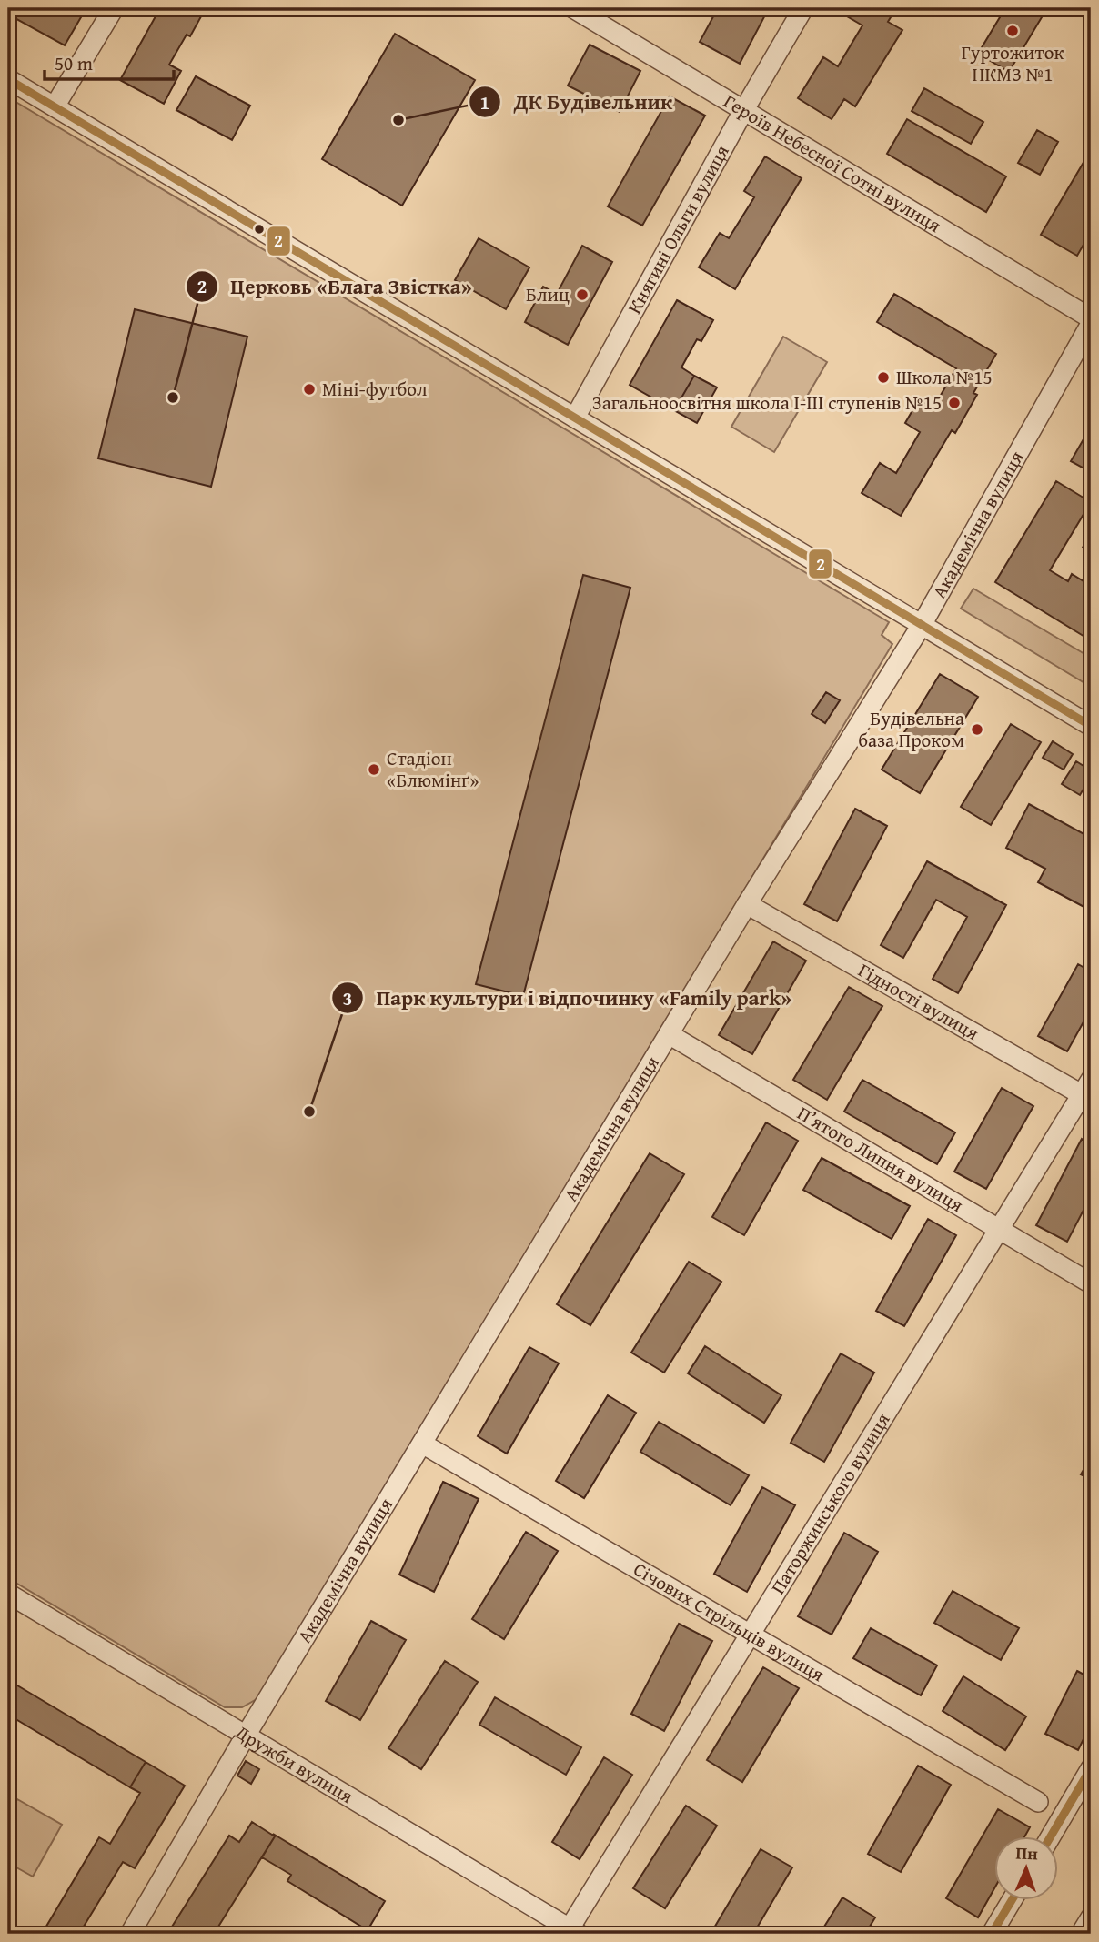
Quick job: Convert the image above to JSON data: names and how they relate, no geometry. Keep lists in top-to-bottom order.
{
  "streets": {
    "street": [
      "Героїв Небесної Сотні вулиця",
      "Княгині Ольги вулиця",
      "Академічна вулиця",
      "Гідності вулиця",
      "П’ятого Липня вулиця",
      "Паторжинського вулиця",
      "Січових Стрільців вулиця",
      "Дружби вулиця"
    ]
  },
  "crossings": [
    ["Героїв Небесної Сотні вулиця", "Княгині Ольги вулиця"],
    ["Академічна вулиця", "Гідності вулиця"],
    ["Академічна вулиця", "П’ятого Липня вулиця"],
    ["Академічна вулиця", "Січових Стрільців вулиця"],
    ["Академічна вулиця", "Дружби вулиця"],
    ["Гідності вулиця", "Паторжинського вулиця"],
    ["П’ятого Липня вулиця", "Паторжинського вулиця"],
    ["Паторжинського вулиця", "Січових Стрільців вулиця"],
    ["Паторжинського вулиця", "Дружби вулиця"]
  ],
  "places": [
    "Гуртожиток НКМЗ №1",
    "ДК Будівельник",
    "Блиц",
    "Школа №15",
    "Міні-футбол",
    "Церковь «Блага Звістка»",
    "Загальноосвітня школа І-ІІІ ступенів №15",
    "Будівельна база Проком",
    "Стадіон «Блюмінґ»",
    "Парк культури і відпочинку «Family park»"
  ],
  "lines": ["transit line 2"],
  "scale_bar": "50 m",
  "north": "top"
}
